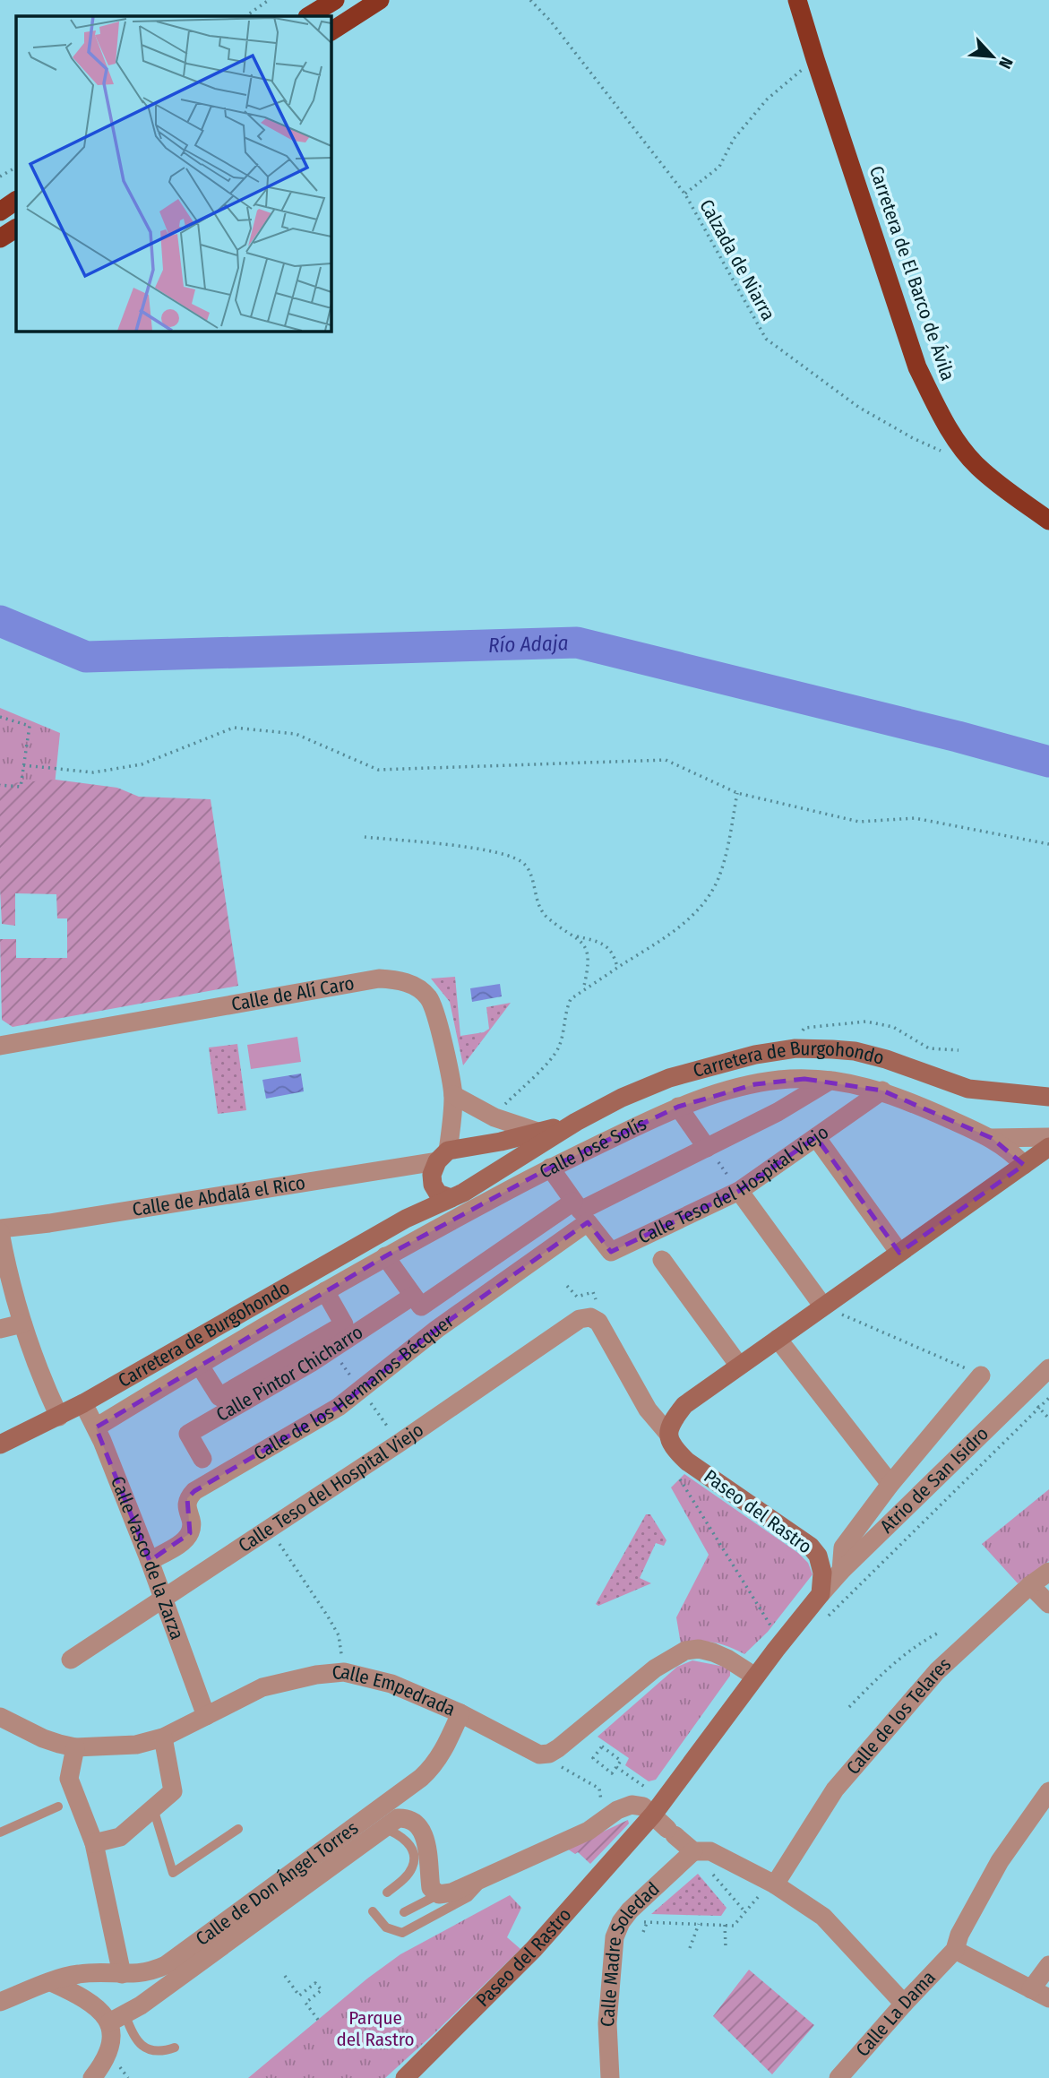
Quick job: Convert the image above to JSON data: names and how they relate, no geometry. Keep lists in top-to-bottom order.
{
  "streets": {
    "highway": ["Carretera de El Barco de Ávila"],
    "main road": ["Carretera de Burgohondo", "Paseo del Rastro"],
    "street": [
      "Calle de Alí Caro",
      "Calle José Solís",
      "Calle Teso del Hospital Viejo",
      "Calle de Abdalá el Rico",
      "Calle Pintor Chicharro",
      "Calle de los Hermanos Bécquer",
      "Atrio de San Isidro",
      "Calle Vasco de la Zarza",
      "Calle Empedrada",
      "Calle de los Telares",
      "Calle de Don Ángel Torres",
      "Calle Madre Soledad",
      "Calle La Dama"
    ],
    "path": ["Calzada de Niarra"]
  },
  "crossings": [
    ["Calle de Alí Caro", "Carretera de Burgohondo"],
    ["Calle de Alí Caro", "Calle de Abdalá el Rico"],
    ["Carretera de Burgohondo", "Calle de Abdalá el Rico"],
    ["Carretera de Burgohondo", "Calle Vasco de la Zarza"],
    ["Calle José Solís", "Calle Teso del Hospital Viejo"],
    ["Calle José Solís", "Calle de los Hermanos Bécquer"],
    ["Calle José Solís", "Calle Vasco de la Zarza"],
    ["Calle Teso del Hospital Viejo", "Calle Pintor Chicharro"],
    ["Calle Teso del Hospital Viejo", "Calle de los Hermanos Bécquer"],
    ["Calle Teso del Hospital Viejo", "Calle Vasco de la Zarza"],
    ["Calle Pintor Chicharro", "Calle de los Hermanos Bécquer"],
    ["Calle de los Hermanos Bécquer", "Calle Vasco de la Zarza"],
    ["Atrio de San Isidro", "Paseo del Rastro"],
    ["Calle Vasco de la Zarza", "Calle Empedrada"],
    ["Calle Empedrada", "Calle de Don Ángel Torres"]
  ],
  "water": ["Río Adaja"],
  "parks": ["Parque del Rastro"],
  "north": "bottom right"
}
